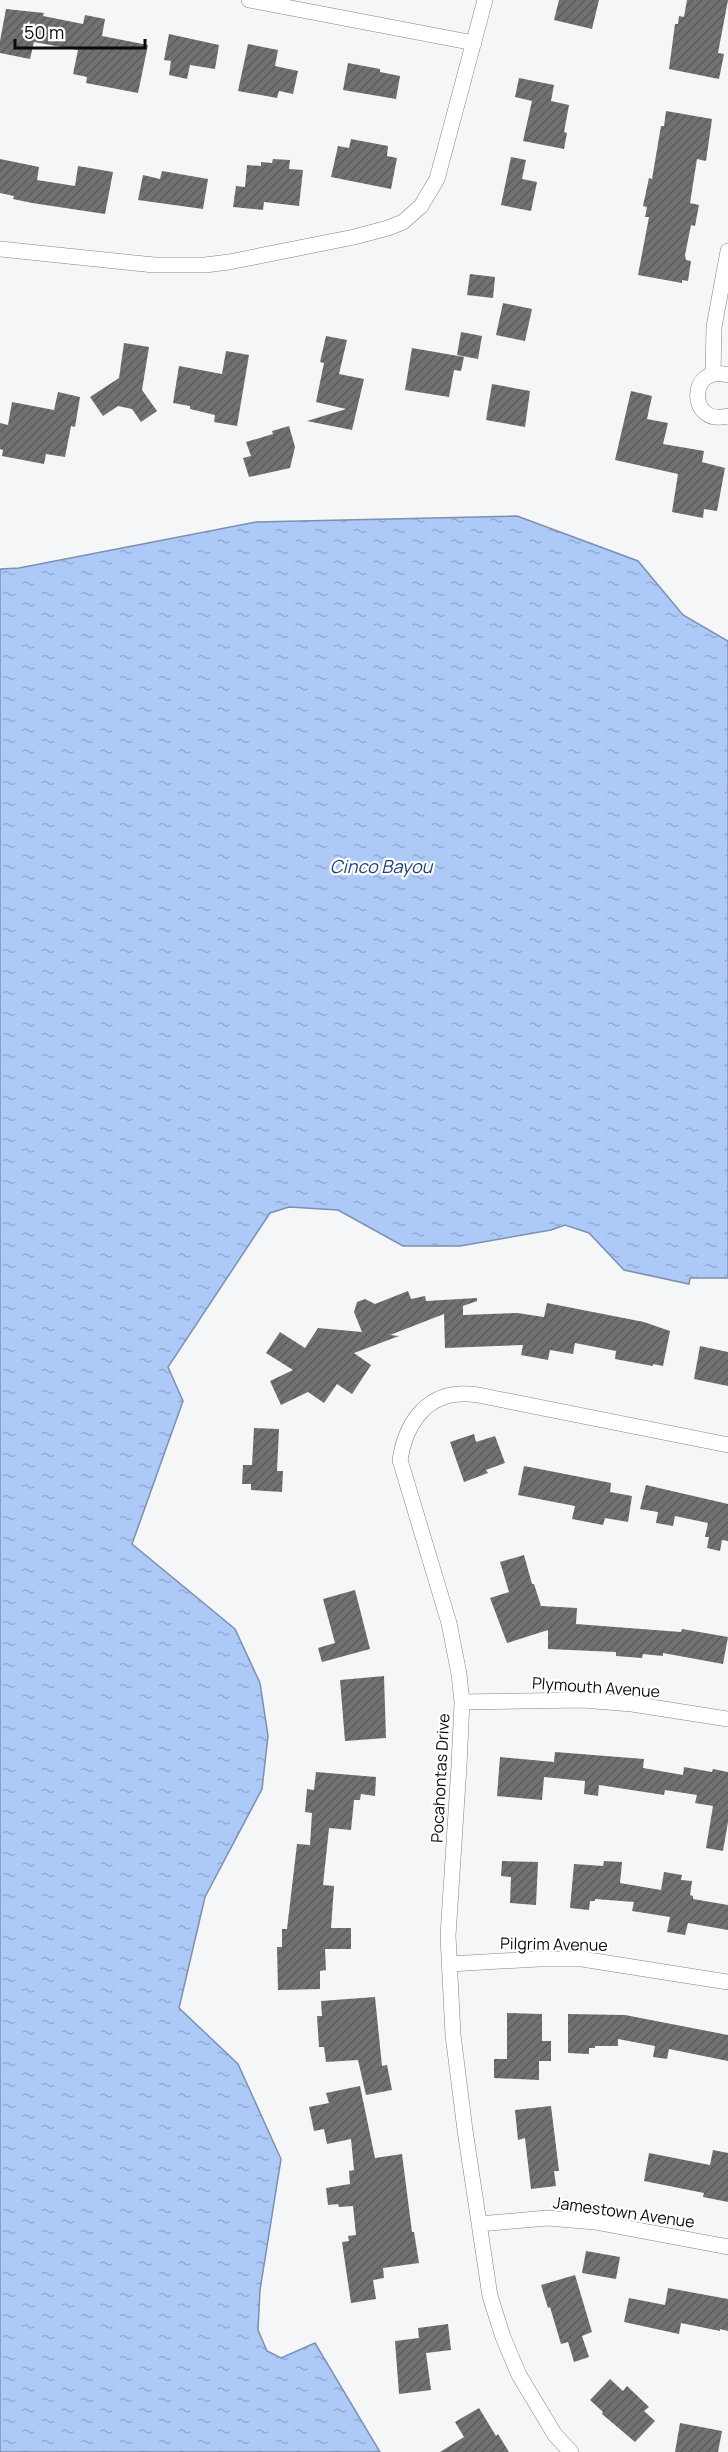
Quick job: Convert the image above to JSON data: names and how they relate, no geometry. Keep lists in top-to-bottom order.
{
  "streets": {
    "street": [
      "Plymouth Avenue",
      "Pocahontas Drive",
      "Pilgrim Avenue",
      "Jamestown Avenue"
    ]
  },
  "crossings": [
    ["Plymouth Avenue", "Pocahontas Drive"],
    ["Pocahontas Drive", "Pilgrim Avenue"],
    ["Pocahontas Drive", "Jamestown Avenue"]
  ],
  "water": ["Cinco Bayou"],
  "scale_bar": "50 m"
}
